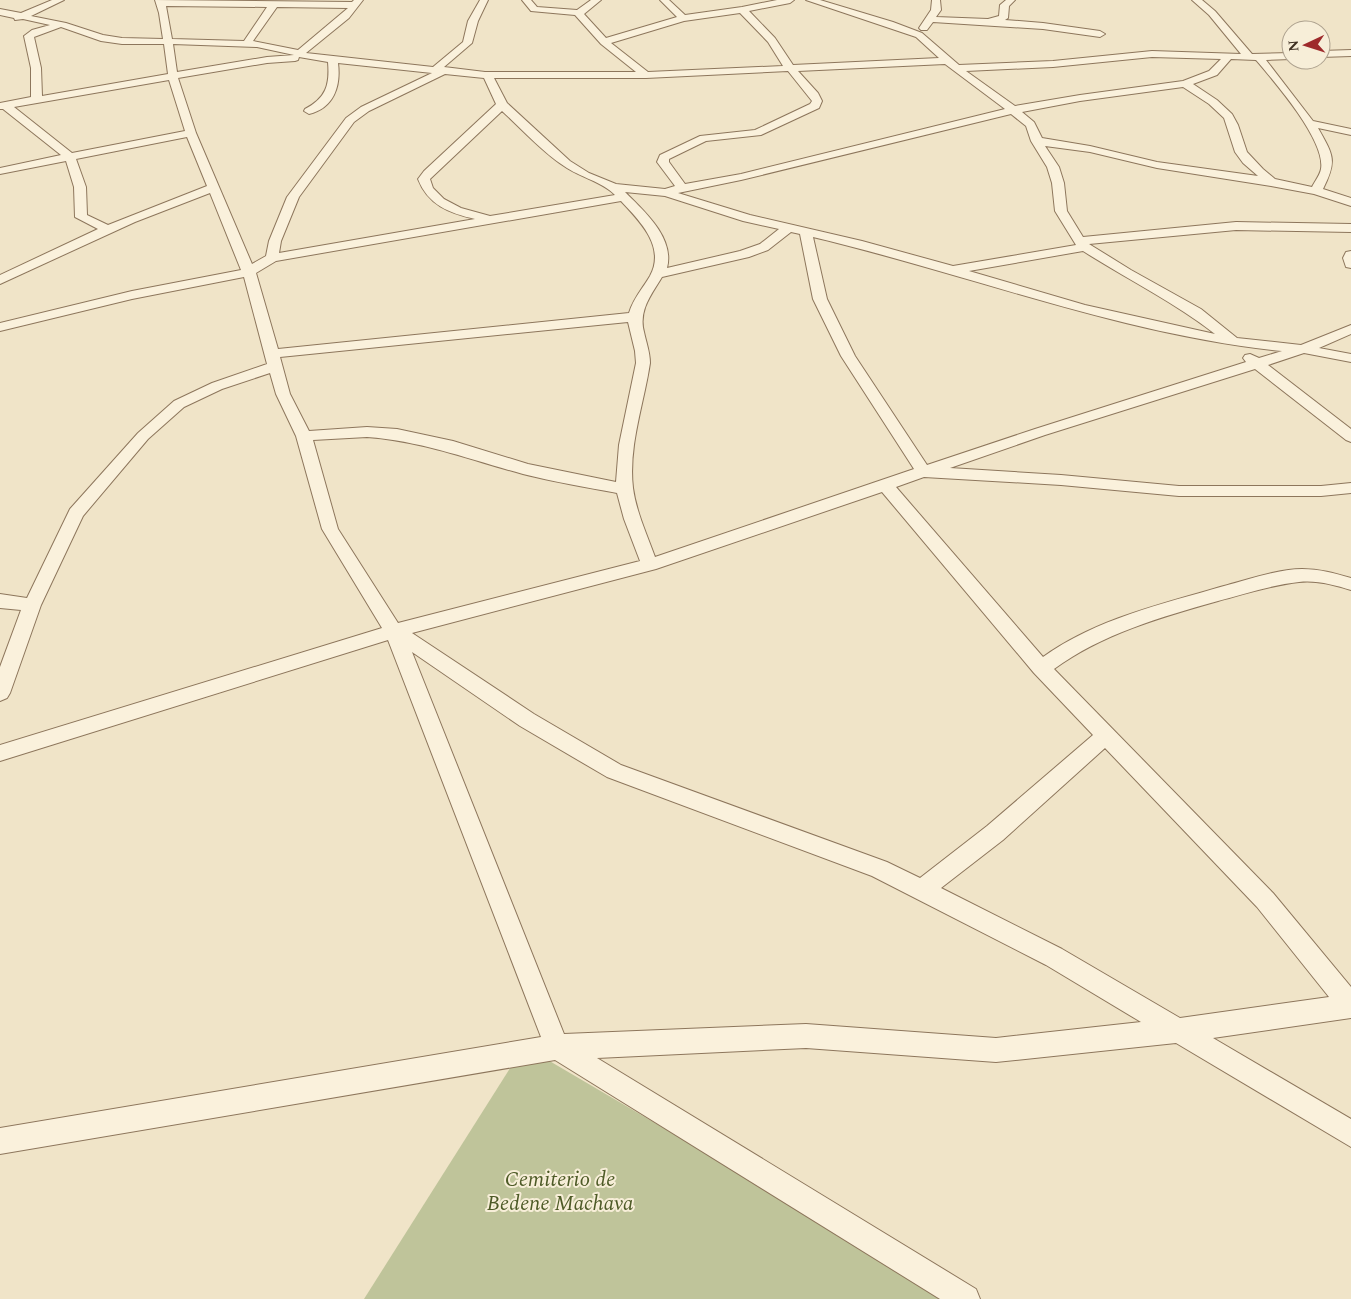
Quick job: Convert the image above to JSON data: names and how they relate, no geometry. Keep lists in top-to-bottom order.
{
  "parks": ["Cemiterio de Bedene Machava"],
  "north": "left"
}
